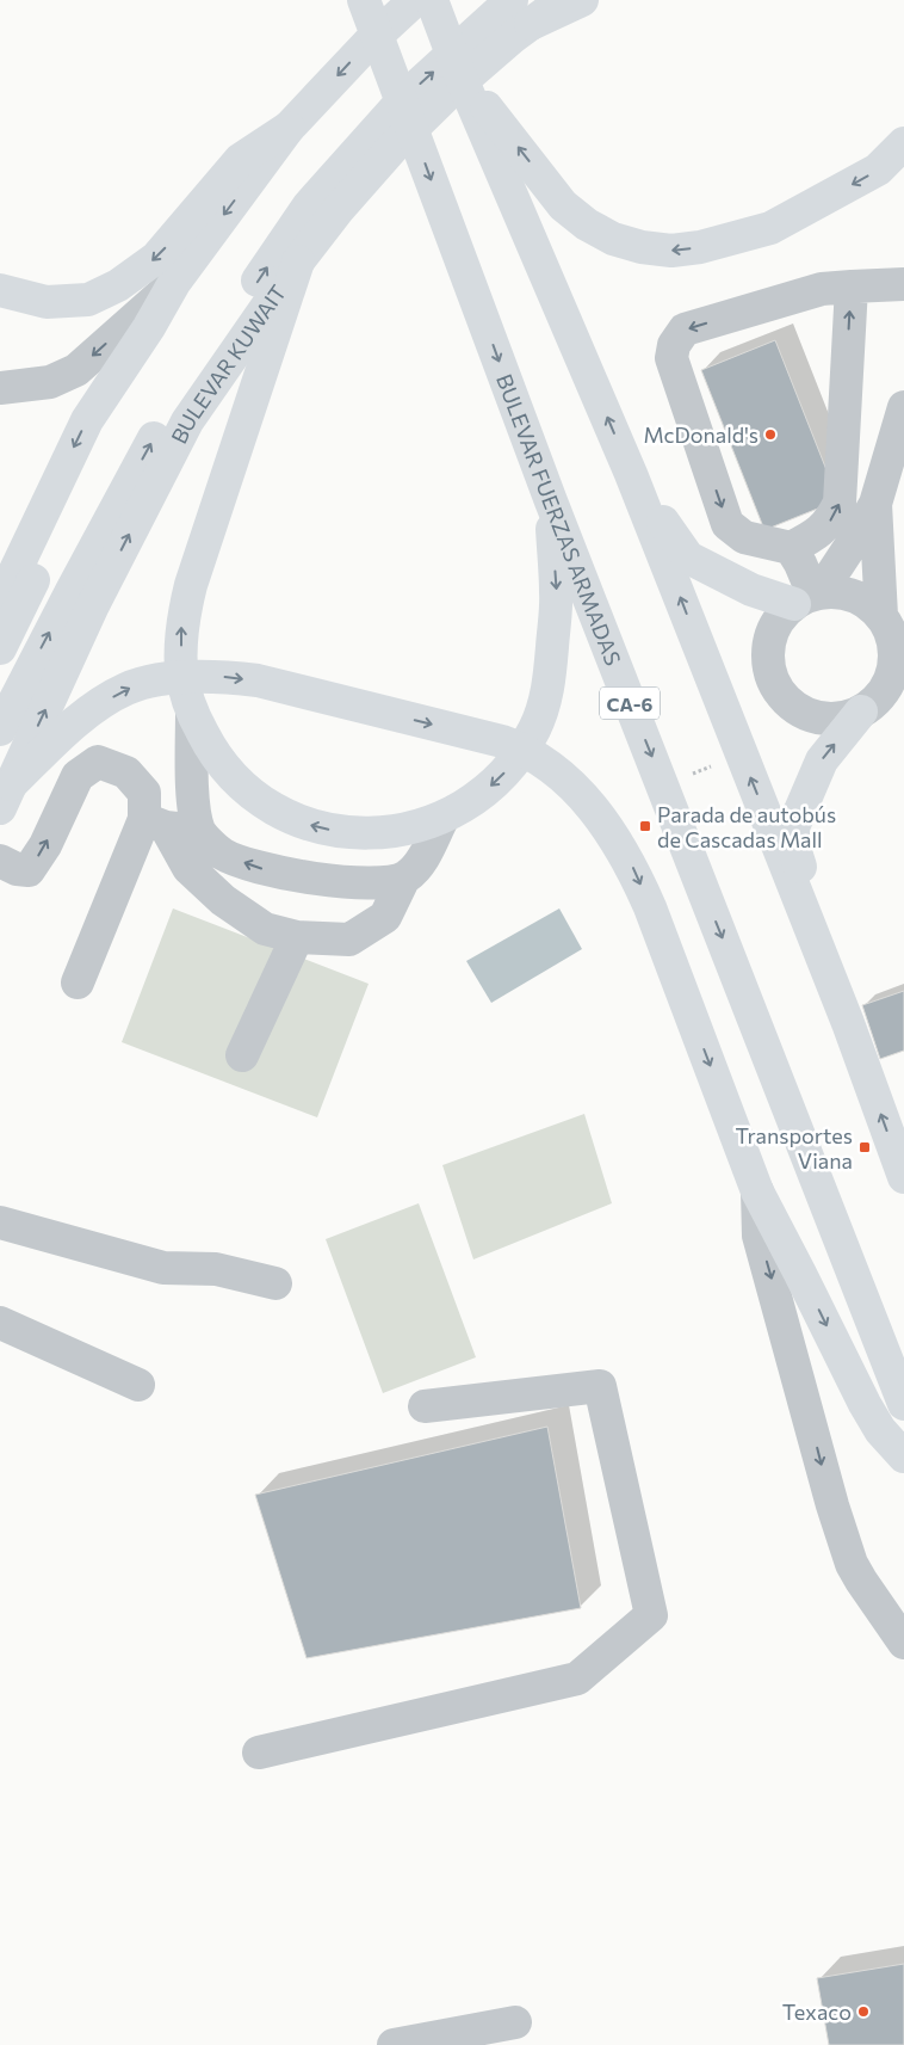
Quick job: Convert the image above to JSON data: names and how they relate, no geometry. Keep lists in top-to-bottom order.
{
  "streets": {
    "main road": ["BULEVAR KUWAIT", "BULEVAR FUERZAS ARMADAS", "CA-6"]
  },
  "places": {
    "other": ["McDonald's", "Texaco"],
    "transit": ["Parada de autobús de Cascadas Mall", "Transportes Viana"]
  }
}
